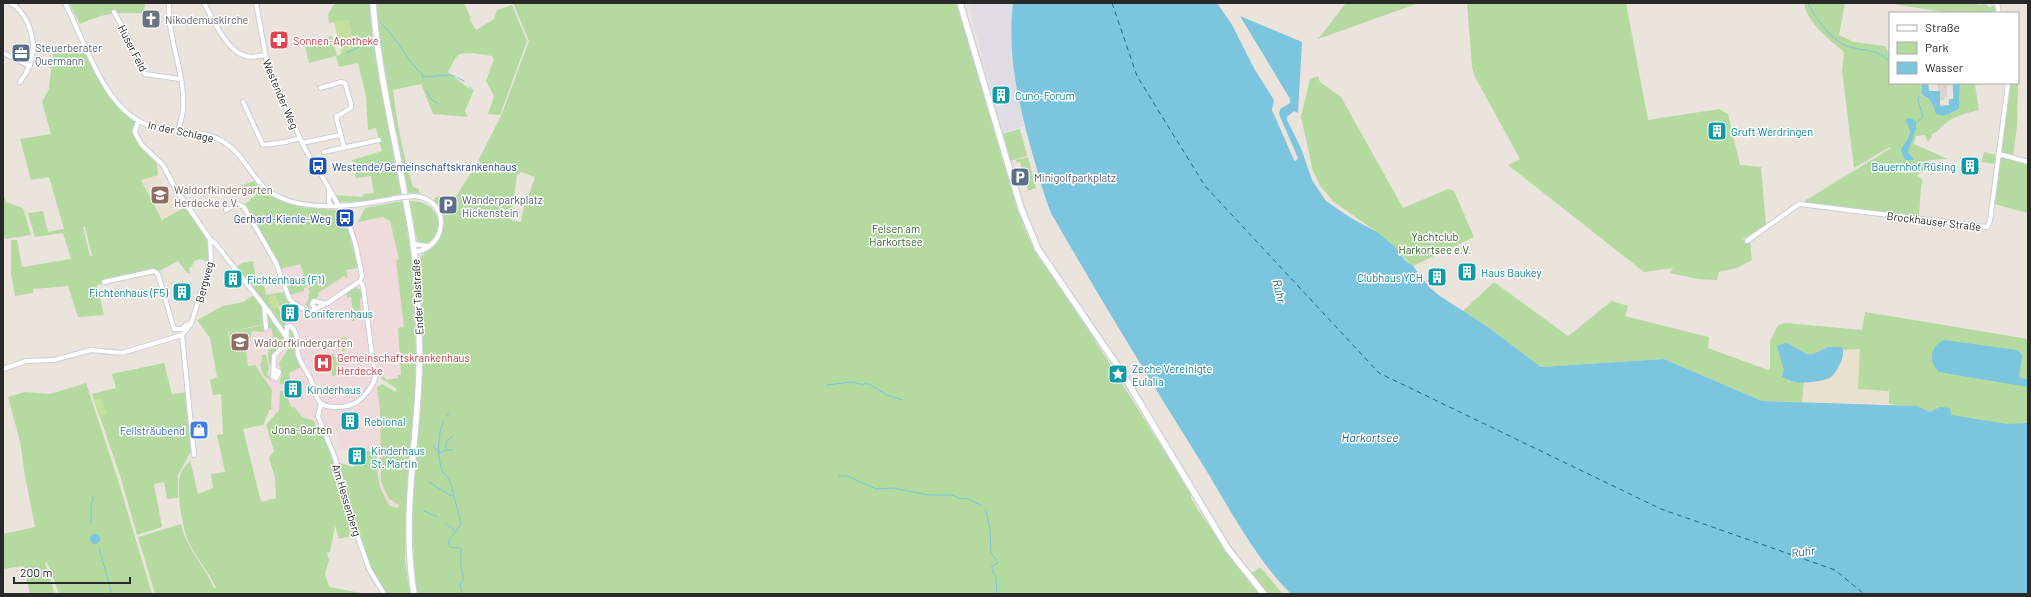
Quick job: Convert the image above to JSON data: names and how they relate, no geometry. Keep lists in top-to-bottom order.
{
  "streets": {
    "main road": ["Ender Talstraße"],
    "street": [
      "Huser Feld",
      "Westender Weg",
      "In der Schlage",
      "Brockhauser Straße",
      "Bergweg",
      "Am Hessenberg"
    ]
  },
  "crossings": [
    ["Westender Weg", "In der Schlage"]
  ],
  "water": ["Ruhr", "Harkortsee"],
  "parks": ["Felsen am Harkortsee", "Yachtclub Harkortsee e.V.", "Jona-Garten"],
  "places": {
    "church": ["Nikodemuskirche"],
    "pharmacy": ["Sonnen-Apotheke"],
    "office": ["Steuerberater Quermann"],
    "building": [
      "Cuno-Forum",
      "Gruft Werdringen",
      "Bauernhof Rüsing",
      "Haus Baukey",
      "Clubhaus YCH",
      "Fichtenhaus (F1)",
      "Fichtenhaus (F5)",
      "Coniferenhaus",
      "Kinderhaus",
      "Rebional",
      "Kinderhaus St. Martin"
    ],
    "bus stop": ["Westende/Gemeinschaftskrankenhaus", "Gerhard-Kienle-Weg"],
    "parking": ["Minigolfparkplatz", "Wanderparkplatz Hickenstein"],
    "school or university": ["Waldorfkindergarten Herdecke e.V.", "Waldorfkindergarten"],
    "hospital": ["Gemeinschaftskrankenhaus Herdecke"],
    "place": ["Zeche Vereinigte Eulalia"],
    "shop": ["Fellsträubend"]
  },
  "legend": ["Straße", "Park", "Wasser"],
  "scale_bar": "200 m"
}
